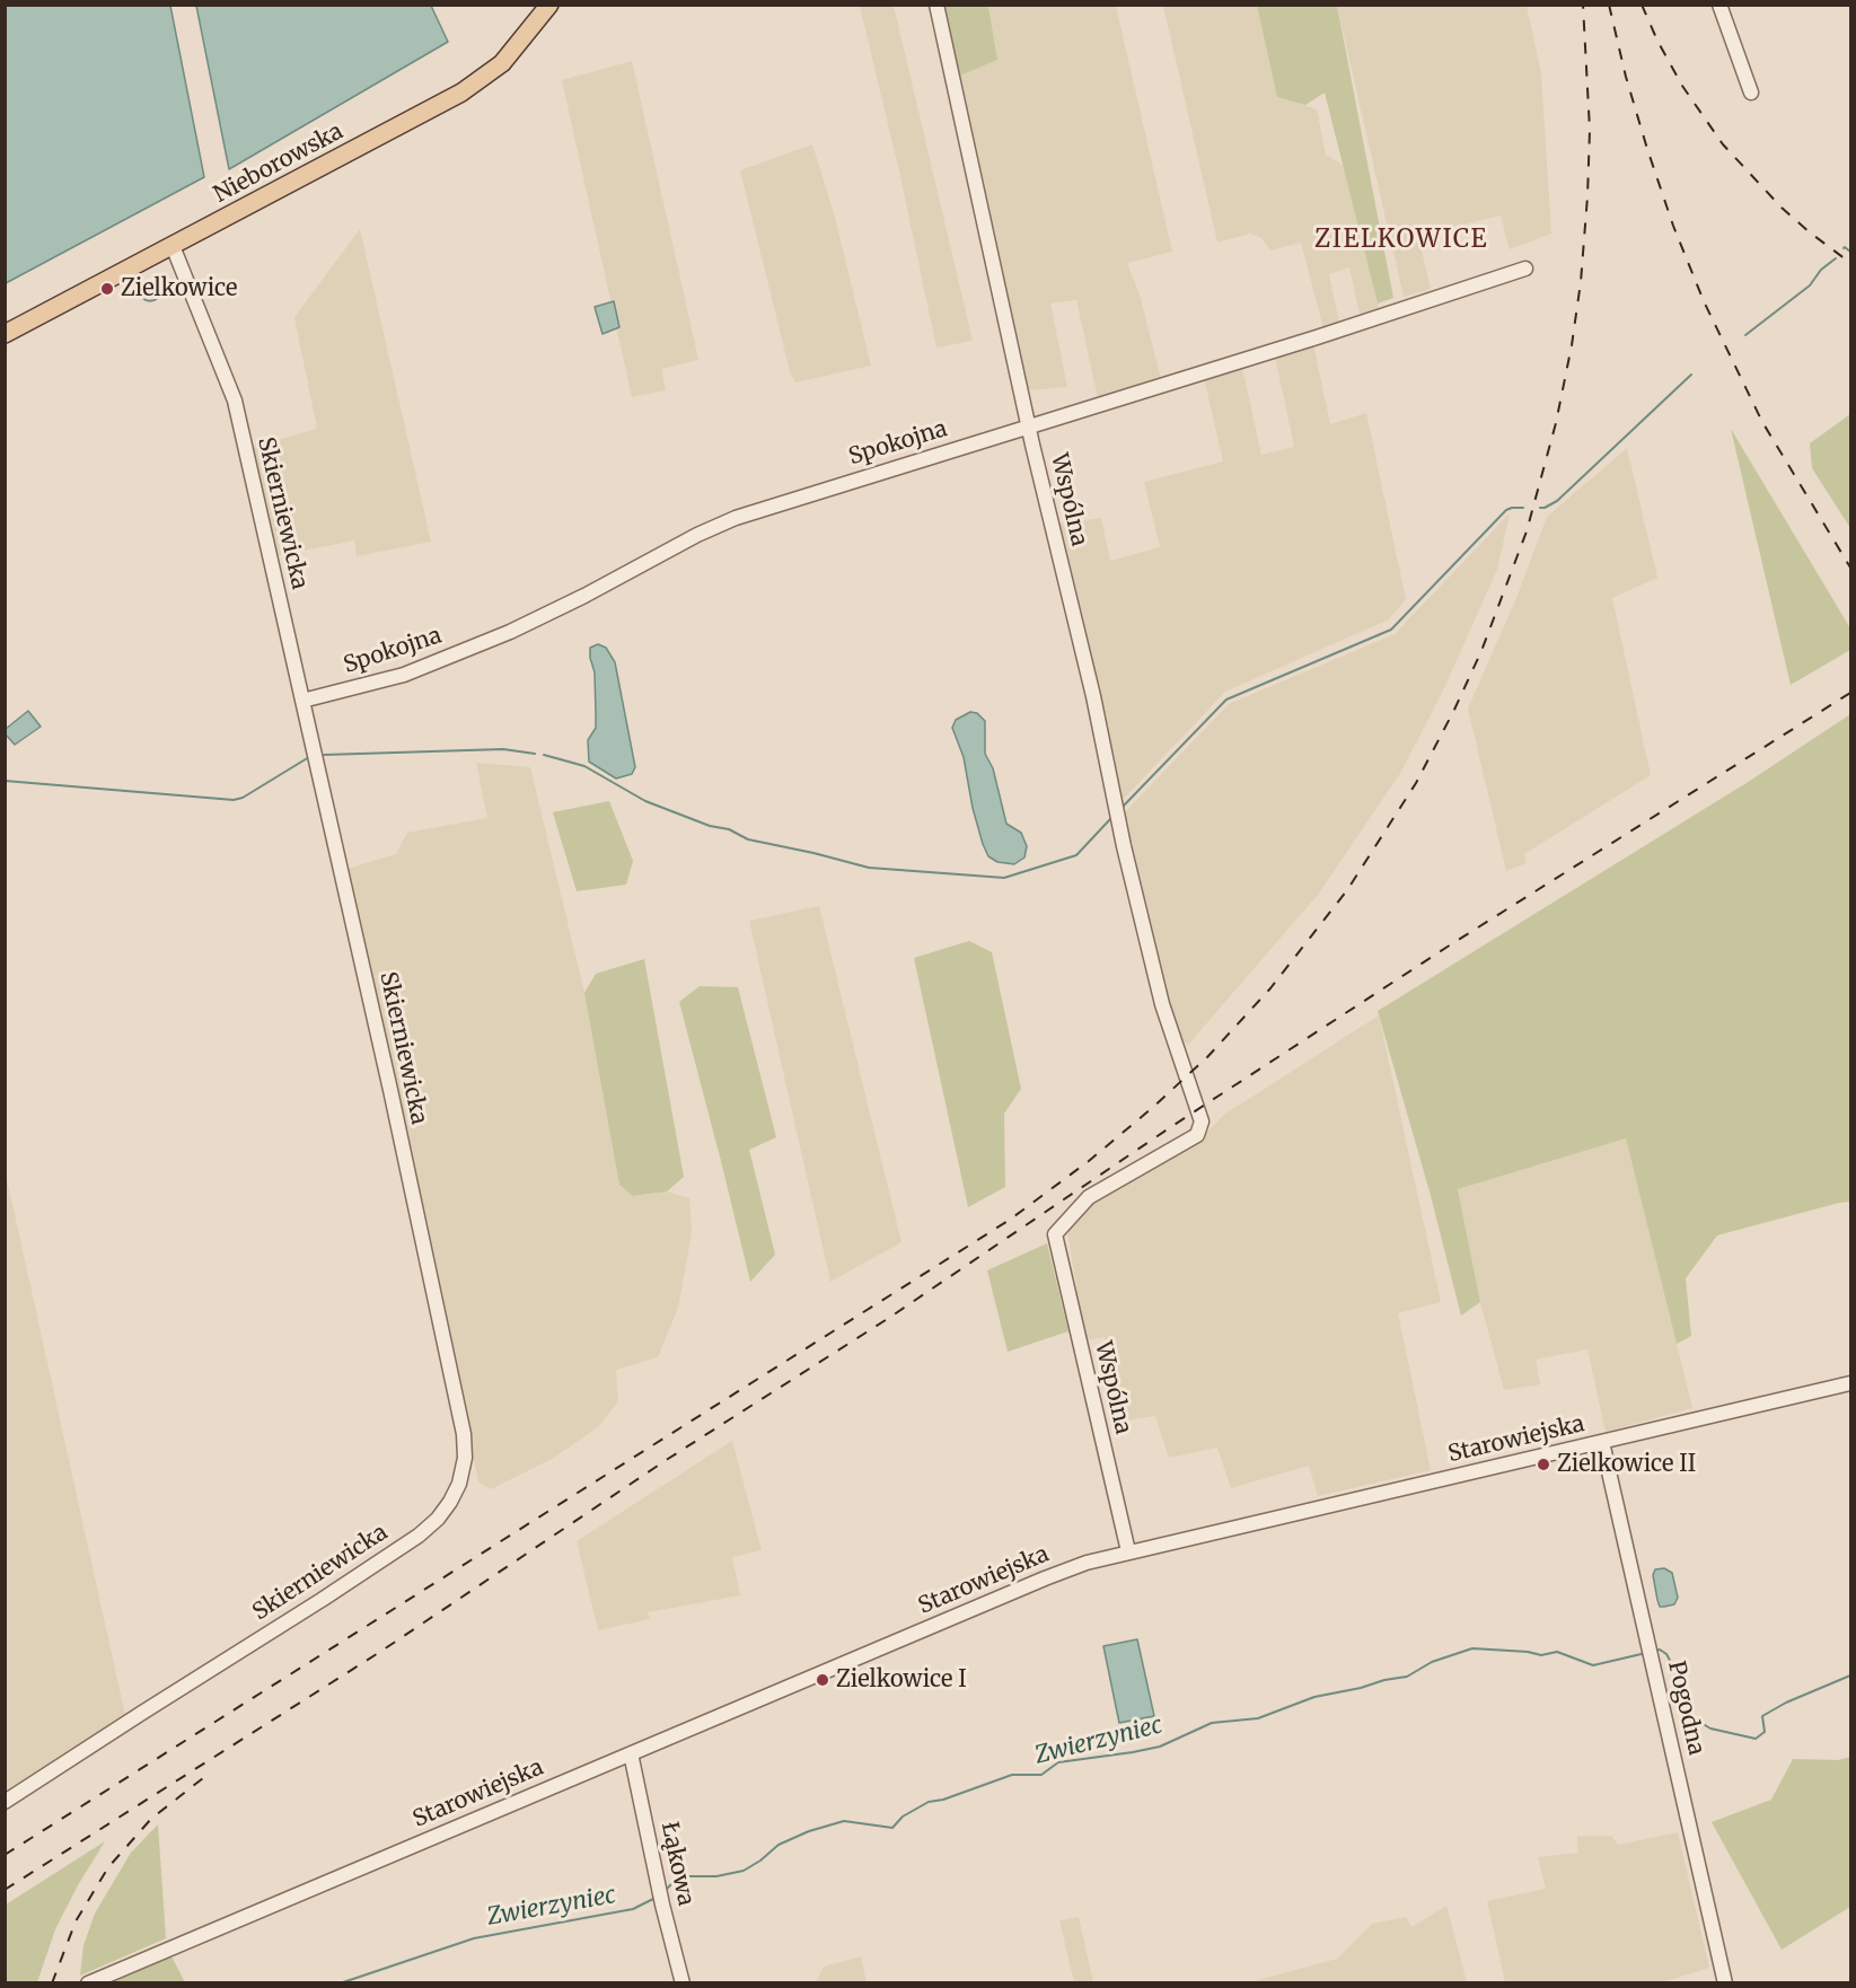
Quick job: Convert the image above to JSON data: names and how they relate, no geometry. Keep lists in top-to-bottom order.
{
  "streets": {
    "main road": ["Nieborowska"],
    "street": [
      "Spokojna",
      "Wspólna",
      "Skierniewicka",
      "Starowiejska",
      "Pogodna",
      "Łąkowa"
    ]
  },
  "crossings": [
    ["Nieborowska", "Skierniewicka"],
    ["Spokojna", "Wspólna"],
    ["Spokojna", "Skierniewicka"],
    ["Wspólna", "Starowiejska"],
    ["Starowiejska", "Pogodna"],
    ["Starowiejska", "Łąkowa"]
  ],
  "districts": ["ZIELKOWICE"],
  "water": ["Zwierzyniec"],
  "places": ["Zielkowice", "Zielkowice II", "Zielkowice I"]
}
